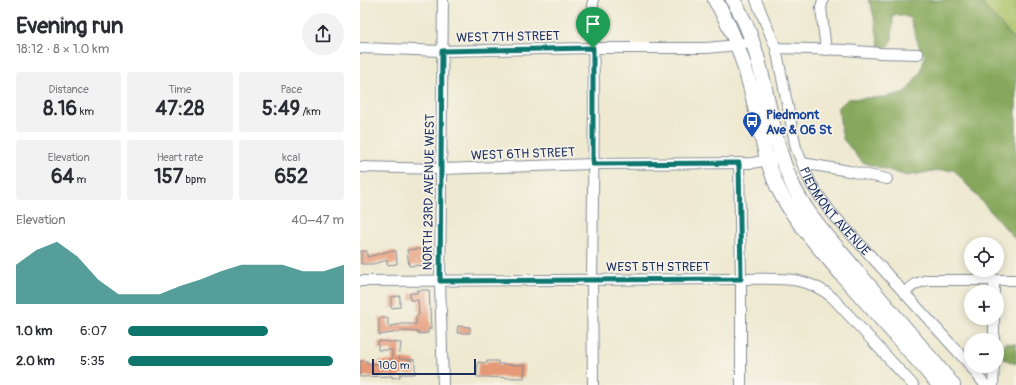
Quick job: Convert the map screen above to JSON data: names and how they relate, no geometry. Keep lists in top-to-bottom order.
{
  "streets": {
    "highway": ["PIEDMONT AVENUE"],
    "street": [
      "WEST 7TH STREET",
      "WEST 6TH STREET",
      "NORTH 23RD AVENUE WEST",
      "WEST 5TH STREET"
    ]
  },
  "crossings": [
    ["WEST 7TH STREET", "NORTH 23RD AVENUE WEST"],
    ["WEST 7TH STREET", "PIEDMONT AVENUE"],
    ["WEST 6TH STREET", "NORTH 23RD AVENUE WEST"],
    ["WEST 6TH STREET", "PIEDMONT AVENUE"],
    ["NORTH 23RD AVENUE WEST", "WEST 5TH STREET"]
  ],
  "places": {
    "bus stop": ["Piedmont Ave & 06 St"]
  },
  "scale_bar": "100 m",
  "page": {
    "heading": ["Evening run", "18:12 · 8 × 1.0 km"],
    "stats": [
      ["Distance", "8.16 km"],
      ["Time", "47:28"],
      ["Pace", "5:49 /km"],
      ["Elevation", "64 m"],
      ["Heart rate", "157 bpm"],
      ["kcal", "652"]
    ],
    "chart": ["Elevation", "40–47 m"],
    "map_buttons": ["+", "−"],
    "list": [
      {
        "name": "1.0 km",
        "note": "6:07"
      },
      {
        "name": "2.0 km",
        "note": "5:35"
      }
    ],
    "scale": "100 m"
  }
}
